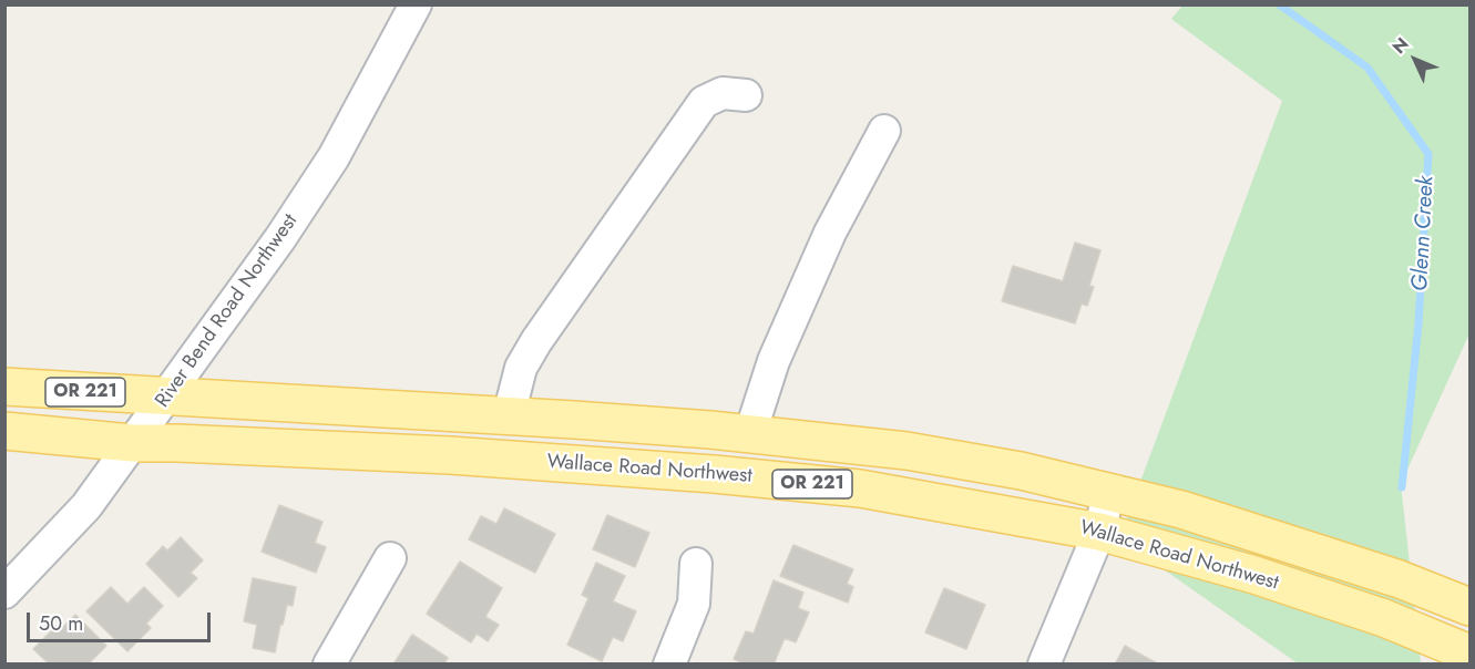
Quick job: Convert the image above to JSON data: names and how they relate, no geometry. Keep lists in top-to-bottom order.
{
  "streets": {
    "main road": ["OR 221", "Wallace Road Northwest"],
    "street": ["River Bend Road Northwest"]
  },
  "crossings": [
    ["River Bend Road Northwest", "OR 221"],
    ["River Bend Road Northwest", "Wallace Road Northwest"]
  ],
  "water": ["Glenn Creek"],
  "scale_bar": "50 m",
  "north": "top left"
}
